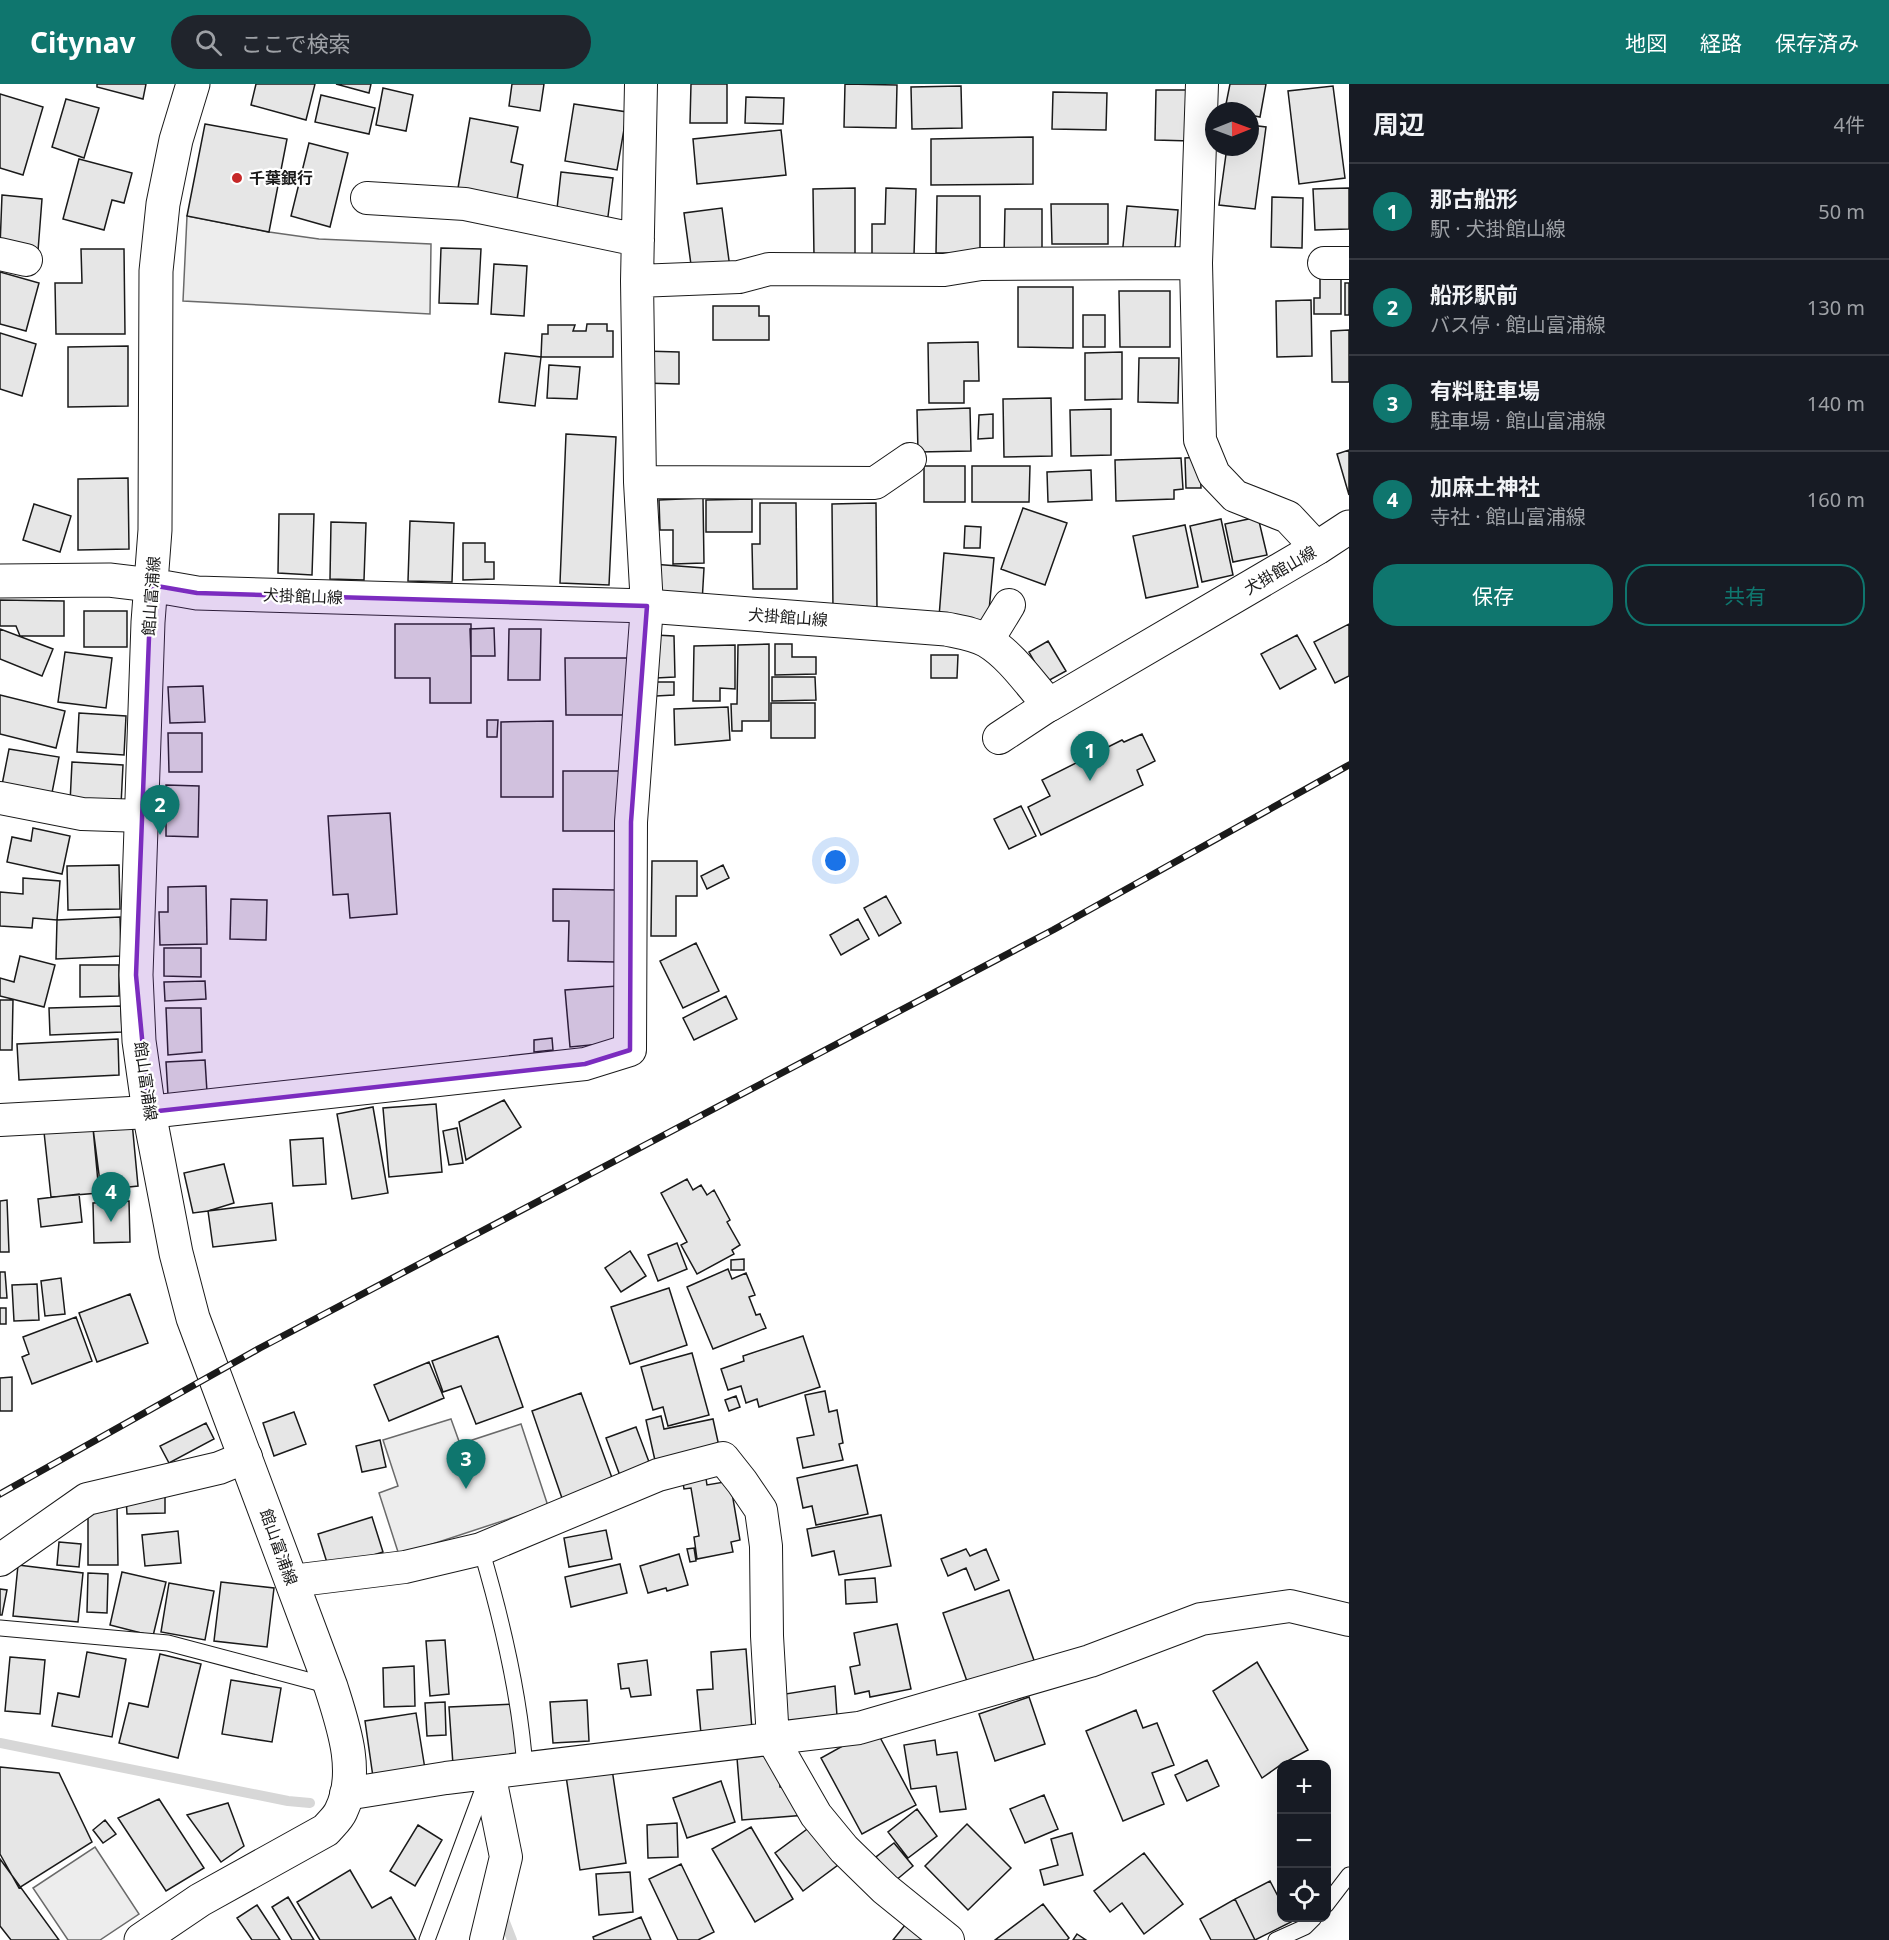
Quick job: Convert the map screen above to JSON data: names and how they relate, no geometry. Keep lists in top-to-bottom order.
{
  "streets": {
    "main road": ["犬掛館山線", "館山富浦線"]
  },
  "crossings": [
    ["犬掛館山線", "館山富浦線"]
  ],
  "places": ["千葉銀行"],
  "north": "right",
  "page": {
    "header": "Citynav",
    "search": "ここで検索",
    "nav": ["地図", "経路", "保存済み"],
    "heading": ["周辺", "4件"],
    "list": [
      {
        "mark": "1",
        "name": "那古船形",
        "note": "駅 · 犬掛館山線",
        "value": "50 m"
      },
      {
        "mark": "2",
        "name": "船形駅前",
        "note": "バス停 · 館山富浦線",
        "value": "130 m"
      },
      {
        "mark": "3",
        "name": "有料駐車場",
        "note": "駐車場 · 館山富浦線",
        "value": "140 m"
      },
      {
        "mark": "4",
        "name": "加麻土神社",
        "note": "寺社 · 館山富浦線",
        "value": "160 m"
      }
    ],
    "buttons": ["保存", "共有"],
    "pins": [
      "1",
      "2",
      "4",
      "3"
    ],
    "map_buttons": ["+", "−"]
  }
}
